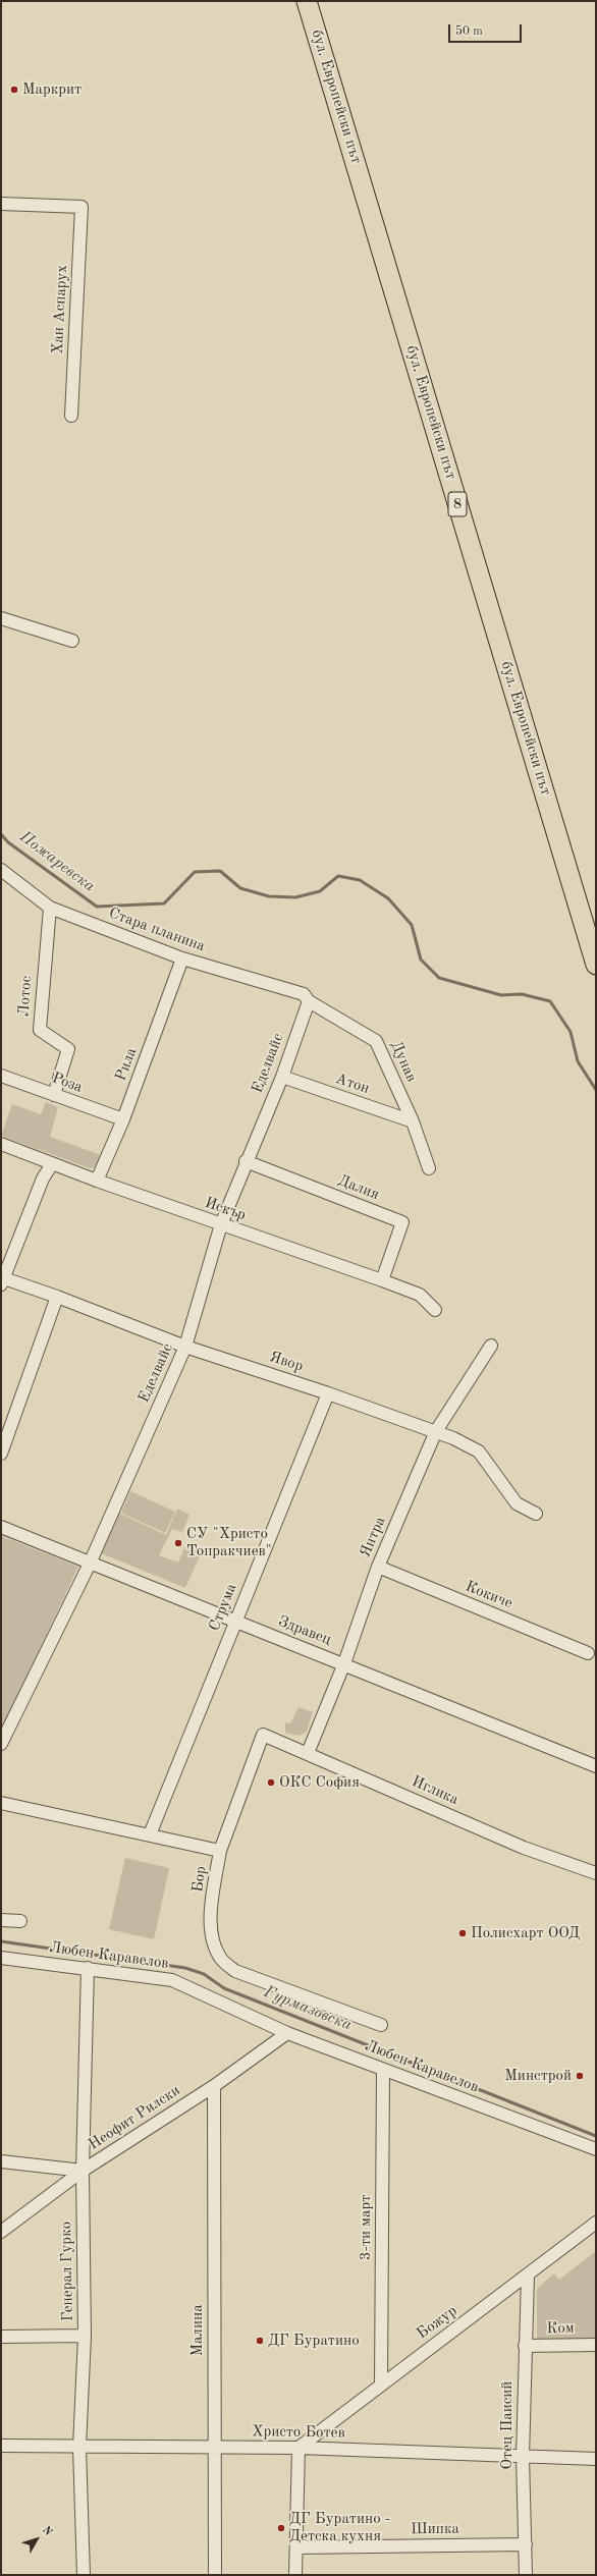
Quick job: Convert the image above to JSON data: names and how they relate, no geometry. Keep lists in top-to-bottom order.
{
  "streets": {
    "main road": ["бул. Европейски път", "8"],
    "street": [
      "Хан Аспарух",
      "Стара планина",
      "Лотос",
      "Дунав",
      "Еделвайс",
      "Рила",
      "Роза",
      "Атон",
      "Далия",
      "Искър",
      "Явор",
      "Янтра",
      "Кокиче",
      "Струма",
      "Здравец",
      "Иглика",
      "Бор",
      "Любен Каравелов",
      "Неофит Рилски",
      "3-ти март",
      "Генерал Гурко",
      "Божур",
      "Ком",
      "Малина",
      "Отец Паисий",
      "Христо Ботев",
      "Шипка"
    ]
  },
  "crossings": [
    ["Стара планина", "Лотос"],
    ["Стара планина", "Дунав"],
    ["Стара планина", "Еделвайс"],
    ["Стара планина", "Рила"],
    ["Лотос", "Роза"],
    ["Дунав", "Еделвайс"],
    ["Дунав", "Атон"],
    ["Еделвайс", "Атон"],
    ["Еделвайс", "Далия"],
    ["Еделвайс", "Искър"],
    ["Еделвайс", "Явор"],
    ["Еделвайс", "Здравец"],
    ["Рила", "Роза"],
    ["Рила", "Искър"],
    ["Далия", "Искър"],
    ["Явор", "Янтра"],
    ["Явор", "Струма"],
    ["Янтра", "Кокиче"],
    ["Янтра", "Здравец"],
    ["Янтра", "Иглика"],
    ["Струма", "Здравец"],
    ["Струма", "Бор"],
    ["Иглика", "Бор"],
    ["Любен Каравелов", "Неофит Рилски"],
    ["Любен Каравелов", "3-ти март"],
    ["Любен Каравелов", "Генерал Гурко"],
    ["Неофит Рилски", "Генерал Гурко"],
    ["Неофит Рилски", "Малина"],
    ["3-ти март", "Божур"],
    ["Генерал Гурко", "Христо Ботев"],
    ["Божур", "Отец Паисий"],
    ["Божур", "Христо Ботев"],
    ["Ком", "Отец Паисий"],
    ["Малина", "Христо Ботев"],
    ["Отец Паисий", "Христо Ботев"],
    ["Отец Паисий", "Шипка"]
  ],
  "water": ["Пожаревска", "Гурмазовска"],
  "places": [
    "Маркрит",
    "СУ \"Христо Топракчиев\"",
    "ОКС София",
    "Полисхарт ООД",
    "Минстрой",
    "ДГ Буратино",
    "ДГ Буратино - Детска кухня"
  ],
  "scale_bar": "50 m",
  "north": "top right"
}
